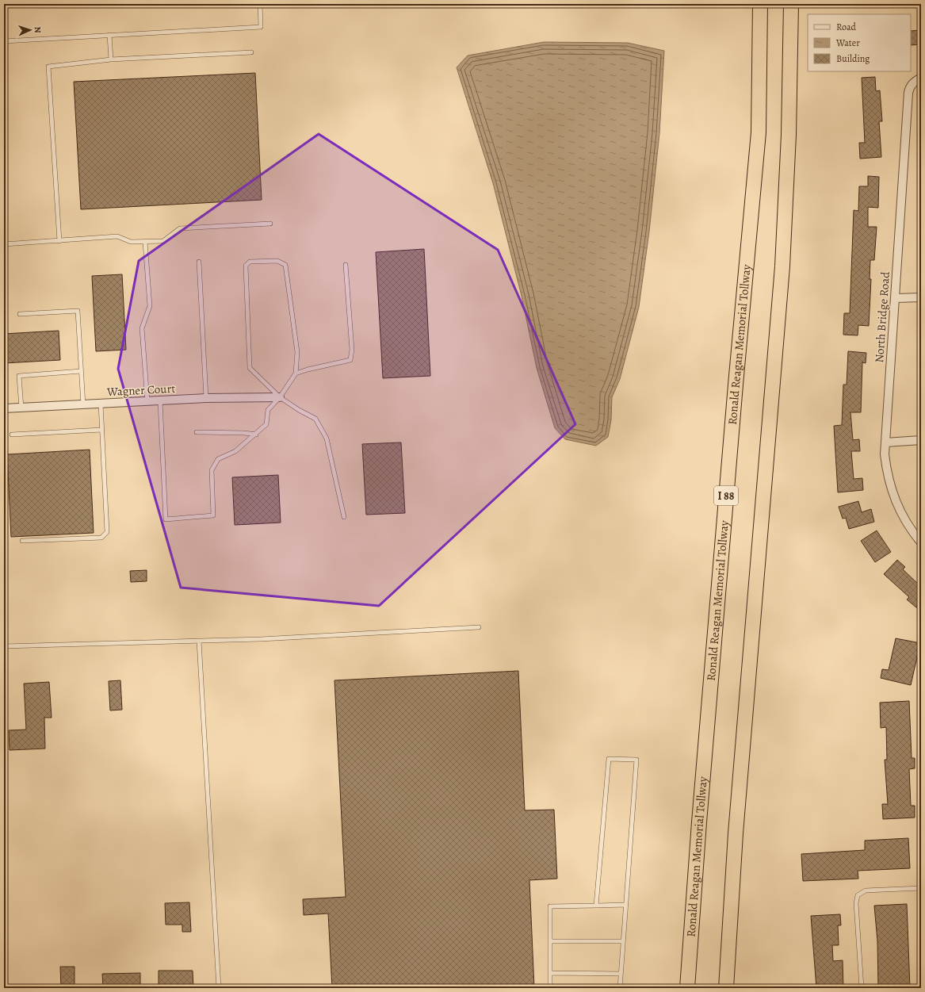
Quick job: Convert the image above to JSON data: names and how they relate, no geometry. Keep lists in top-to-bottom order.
{
  "streets": {
    "highway": ["Ronald Reagan Memorial Tollway", "I 88"],
    "street": ["North Bridge Road", "Wagner Court"]
  },
  "legend": ["Road", "Water", "Building"],
  "north": "right"
}
